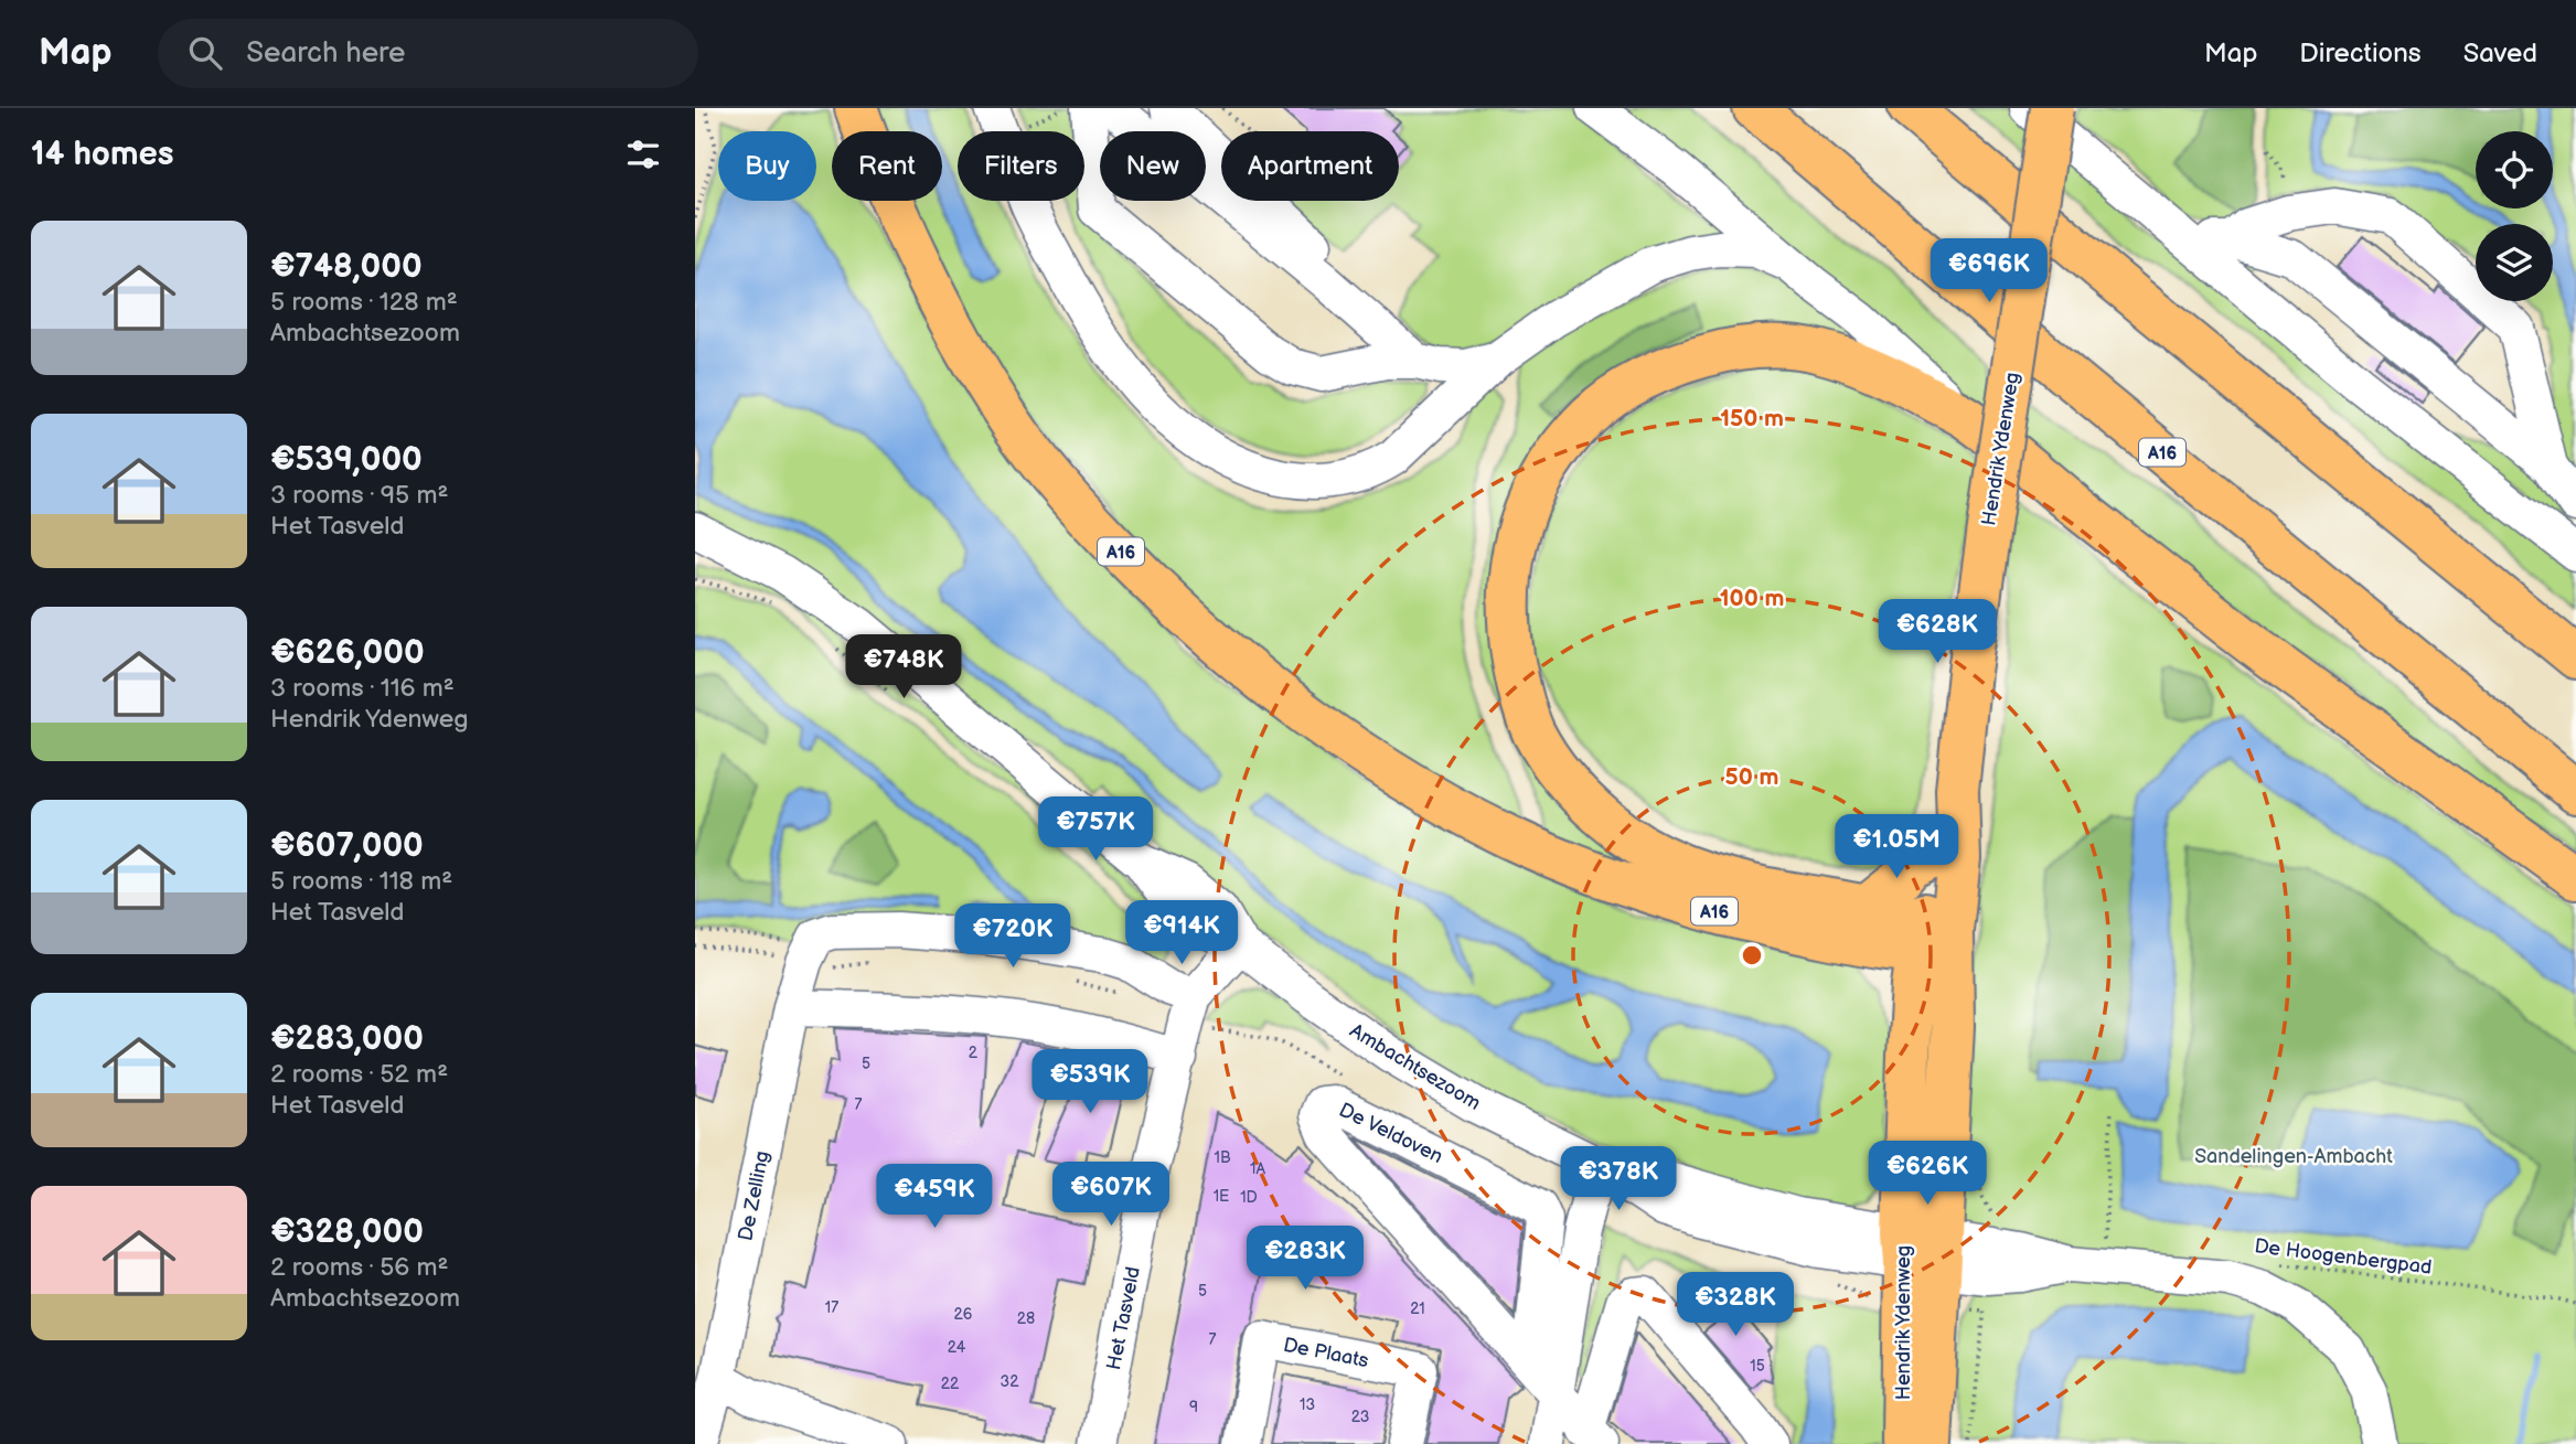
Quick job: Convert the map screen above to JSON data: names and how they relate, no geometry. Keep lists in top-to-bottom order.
{
  "streets": {
    "main road": ["Hendrik Ydenweg", "A16"],
    "street": [
      "Ambachtsezoom",
      "De Veldoven",
      "De Zelling",
      "Het Tasveld",
      "De Plaats"
    ],
    "path": ["De Hoogenbergpad"]
  },
  "crossings": [
    ["Hendrik Ydenweg", "A16"],
    ["Hendrik Ydenweg", "Ambachtsezoom"],
    ["Ambachtsezoom", "Het Tasveld"]
  ],
  "parks": ["Sandelingen-Ambacht"],
  "house_numbers": [
    "2",
    "5",
    "7",
    "1B",
    "1A",
    "1E",
    "1D",
    "5",
    "17",
    "21",
    "26",
    "28",
    "7",
    "24",
    "15",
    "32",
    "22",
    "13",
    "9",
    "23"
  ],
  "page": {
    "header": "Map",
    "search": "Search here",
    "nav": ["Map", "Directions", "Saved"],
    "heading": "14 homes",
    "chip": [
      "Buy",
      "Rent",
      "Filters",
      "New",
      "Apartment"
    ],
    "list": [
      {
        "name": "€748,000",
        "note": "5 rooms · 128 m² · Ambachtsezoom"
      },
      {
        "name": "€539,000",
        "note": "3 rooms · 95 m² · Het Tasveld"
      },
      {
        "name": "€626,000",
        "note": "3 rooms · 116 m² · Hendrik Ydenweg"
      },
      {
        "name": "€607,000",
        "note": "5 rooms · 118 m² · Het Tasveld"
      },
      {
        "name": "€283,000",
        "note": "2 rooms · 52 m² · Het Tasveld"
      },
      {
        "name": "€328,000",
        "note": "2 rooms · 56 m² · Ambachtsezoom"
      }
    ],
    "price": [
      "€696K",
      "€628K",
      "€748K",
      "€757K",
      "€1.05M",
      "€914K",
      "€720K",
      "€539K",
      "€626K",
      "€378K",
      "€607K",
      "€459K",
      "€283K",
      "€328K"
    ]
  },
  "rings": ["150 m", "100 m", "50 m"]
}
